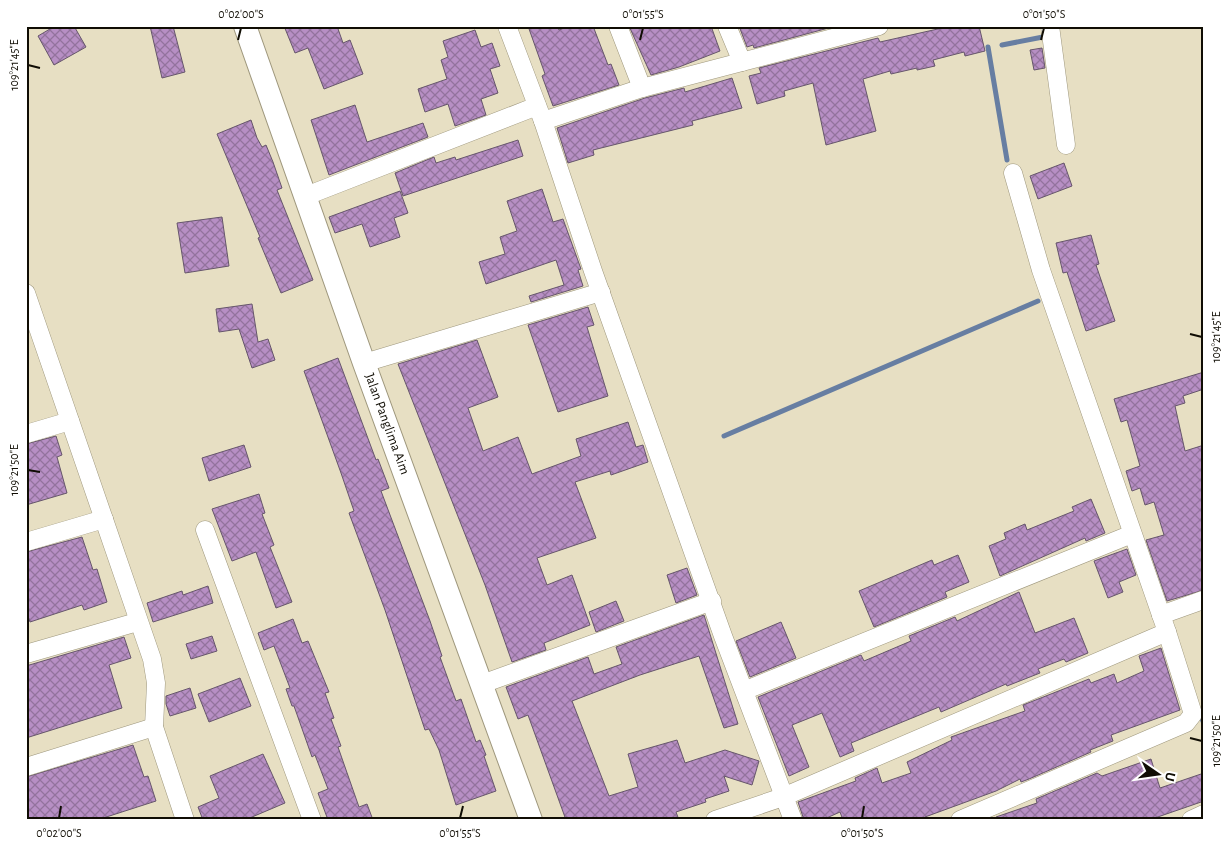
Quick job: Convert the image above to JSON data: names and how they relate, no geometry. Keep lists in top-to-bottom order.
{
  "streets": {
    "street": ["Jalan Panglima Aim"]
  },
  "north": "right",
  "coordinates": [
    "0°02'00\"S",
    "0°01'55\"S",
    "0°01'50\"S",
    "109°21'45\"E",
    "109°21'50\"E"
  ]
}
